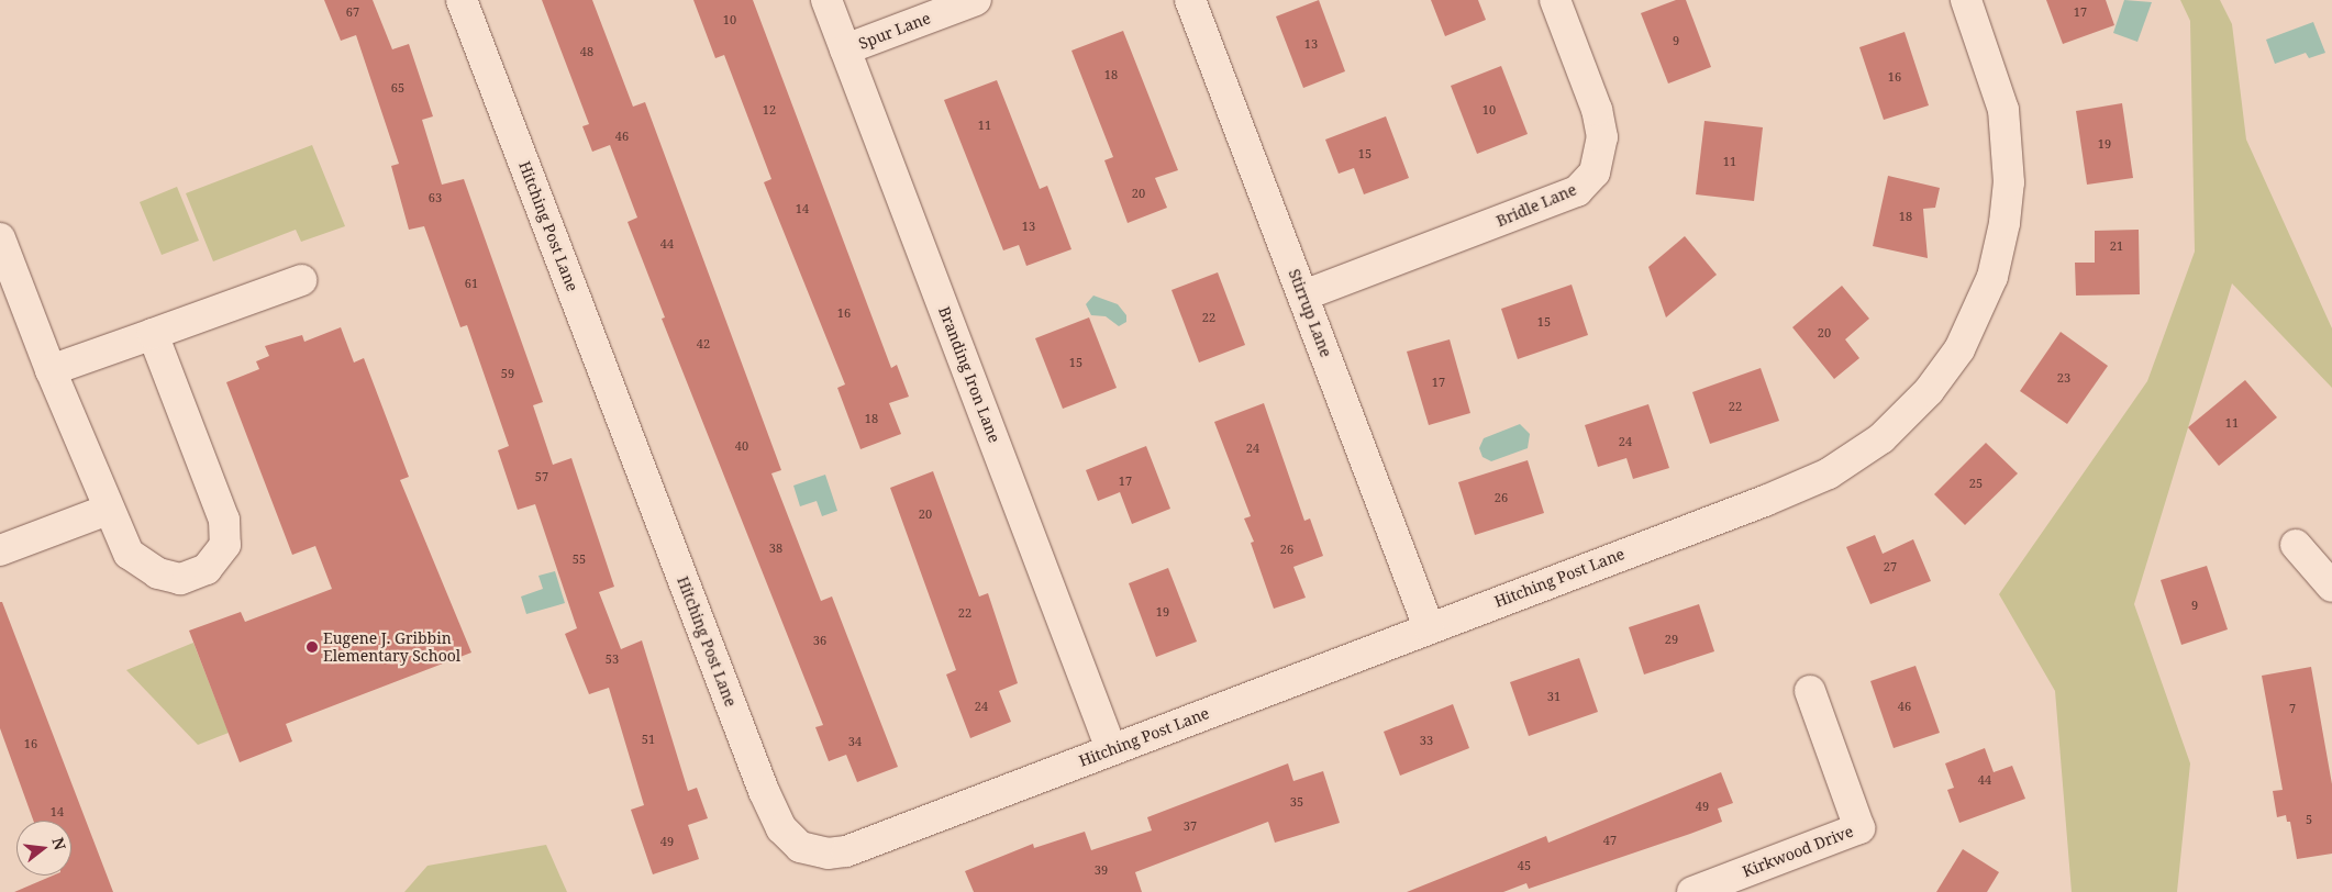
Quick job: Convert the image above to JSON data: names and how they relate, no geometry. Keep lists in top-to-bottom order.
{
  "streets": {
    "street": [
      "Spur Lane",
      "Bridle Lane",
      "Hitching Post Lane",
      "Stirrup Lane",
      "Branding Iron Lane",
      "Kirkwood Drive"
    ]
  },
  "crossings": [
    ["Spur Lane", "Branding Iron Lane"],
    ["Bridle Lane", "Stirrup Lane"],
    ["Hitching Post Lane", "Stirrup Lane"],
    ["Hitching Post Lane", "Branding Iron Lane"]
  ],
  "places": ["Eugene J. Gribbin Elementary School"],
  "house_numbers": [
    "67",
    "17",
    "10",
    "9",
    "13",
    "48",
    "18",
    "16",
    "65",
    "12",
    "10",
    "11",
    "46",
    "19",
    "15",
    "11",
    "20",
    "63",
    "14",
    "18",
    "13",
    "44",
    "21",
    "61",
    "16",
    "22",
    "15",
    "20",
    "42",
    "15",
    "59",
    "23",
    "17",
    "22",
    "18",
    "11",
    "24",
    "40",
    "24",
    "57",
    "17",
    "25",
    "26",
    "20",
    "38",
    "26",
    "55",
    "27",
    "9",
    "19",
    "22",
    "29",
    "36",
    "53",
    "31",
    "24",
    "46",
    "7",
    "51",
    "33",
    "34",
    "16",
    "44",
    "35",
    "49",
    "14",
    "5",
    "37",
    "47",
    "49",
    "45",
    "39"
  ],
  "north": "right"
}
